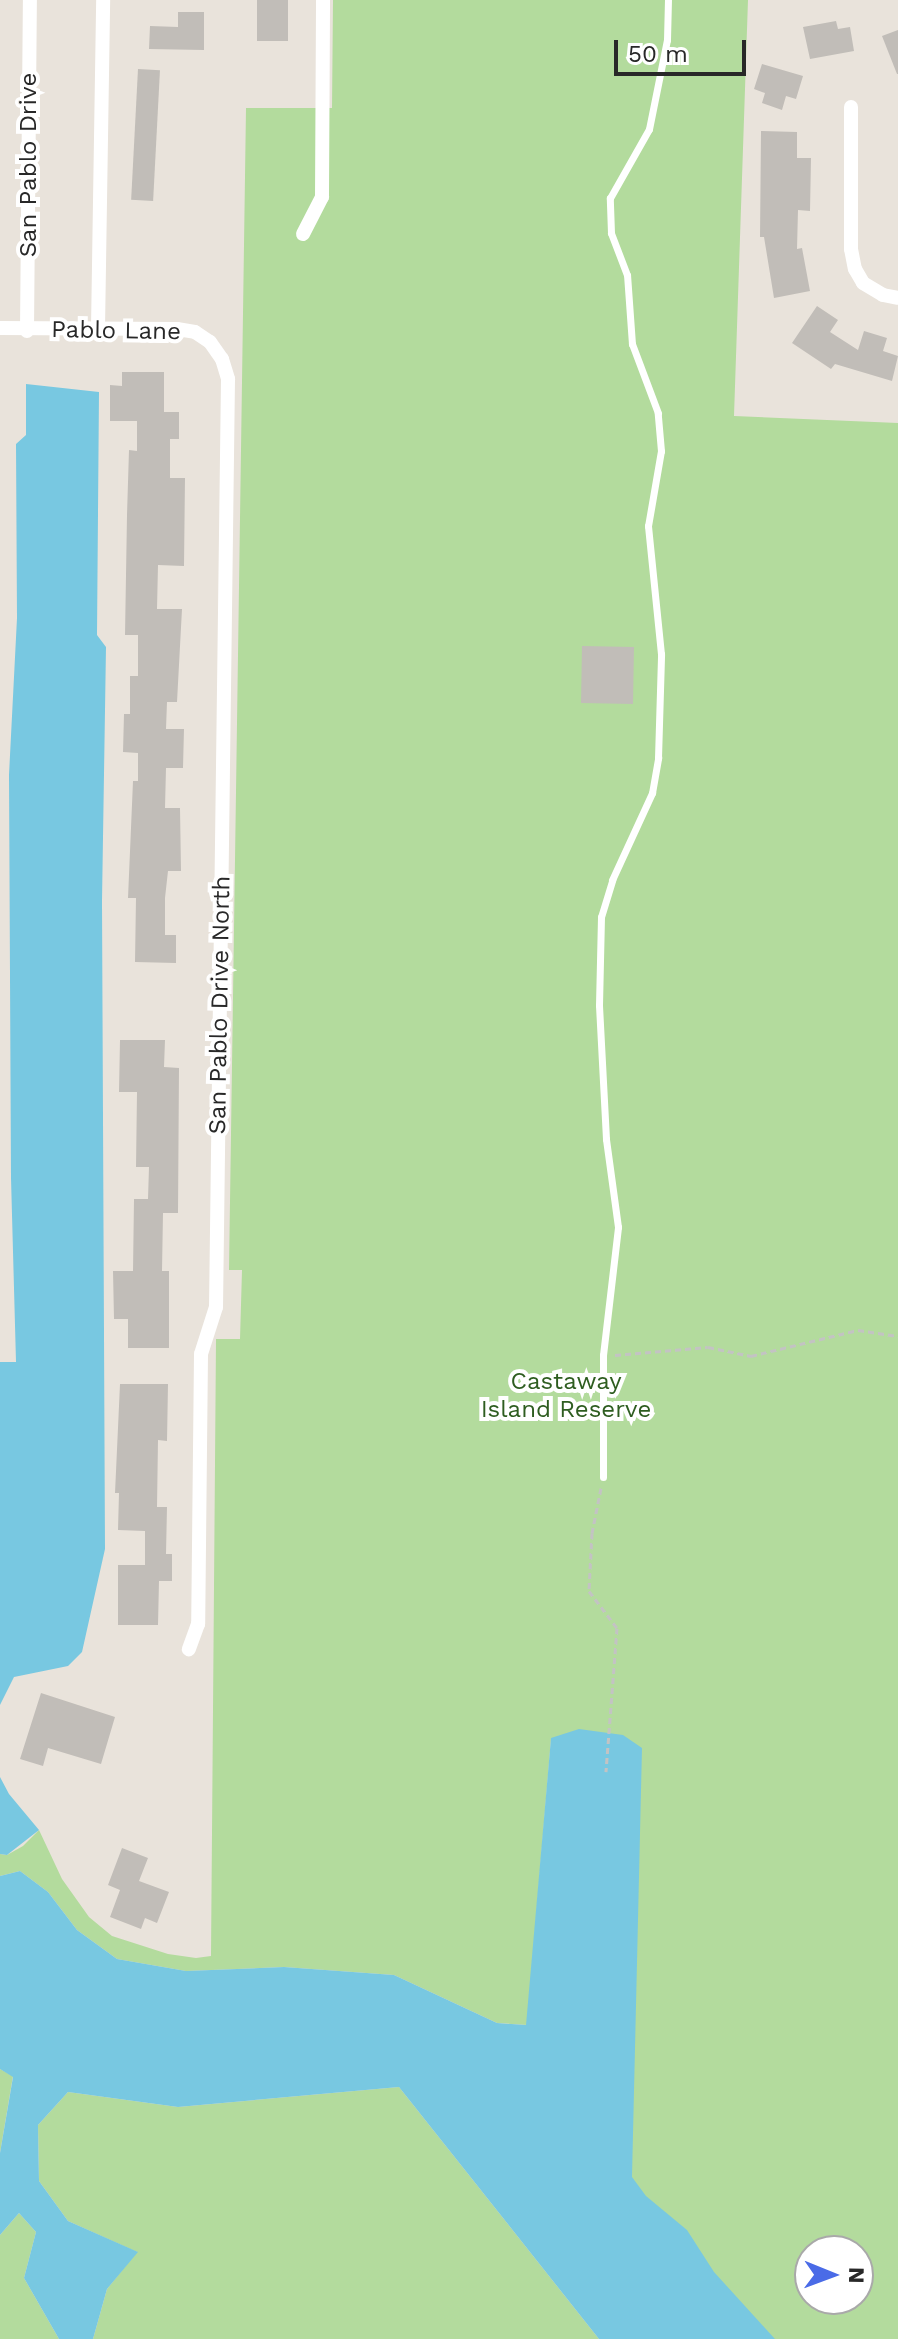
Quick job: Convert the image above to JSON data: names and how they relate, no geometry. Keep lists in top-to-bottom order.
{
  "streets": {
    "street": ["San Pablo Drive", "Pablo Lane", "San Pablo Drive North"]
  },
  "crossings": [
    ["San Pablo Drive", "Pablo Lane"],
    ["Pablo Lane", "San Pablo Drive North"]
  ],
  "parks": ["Castaway Island Reserve"],
  "scale_bar": "50 m",
  "north": "right"
}
